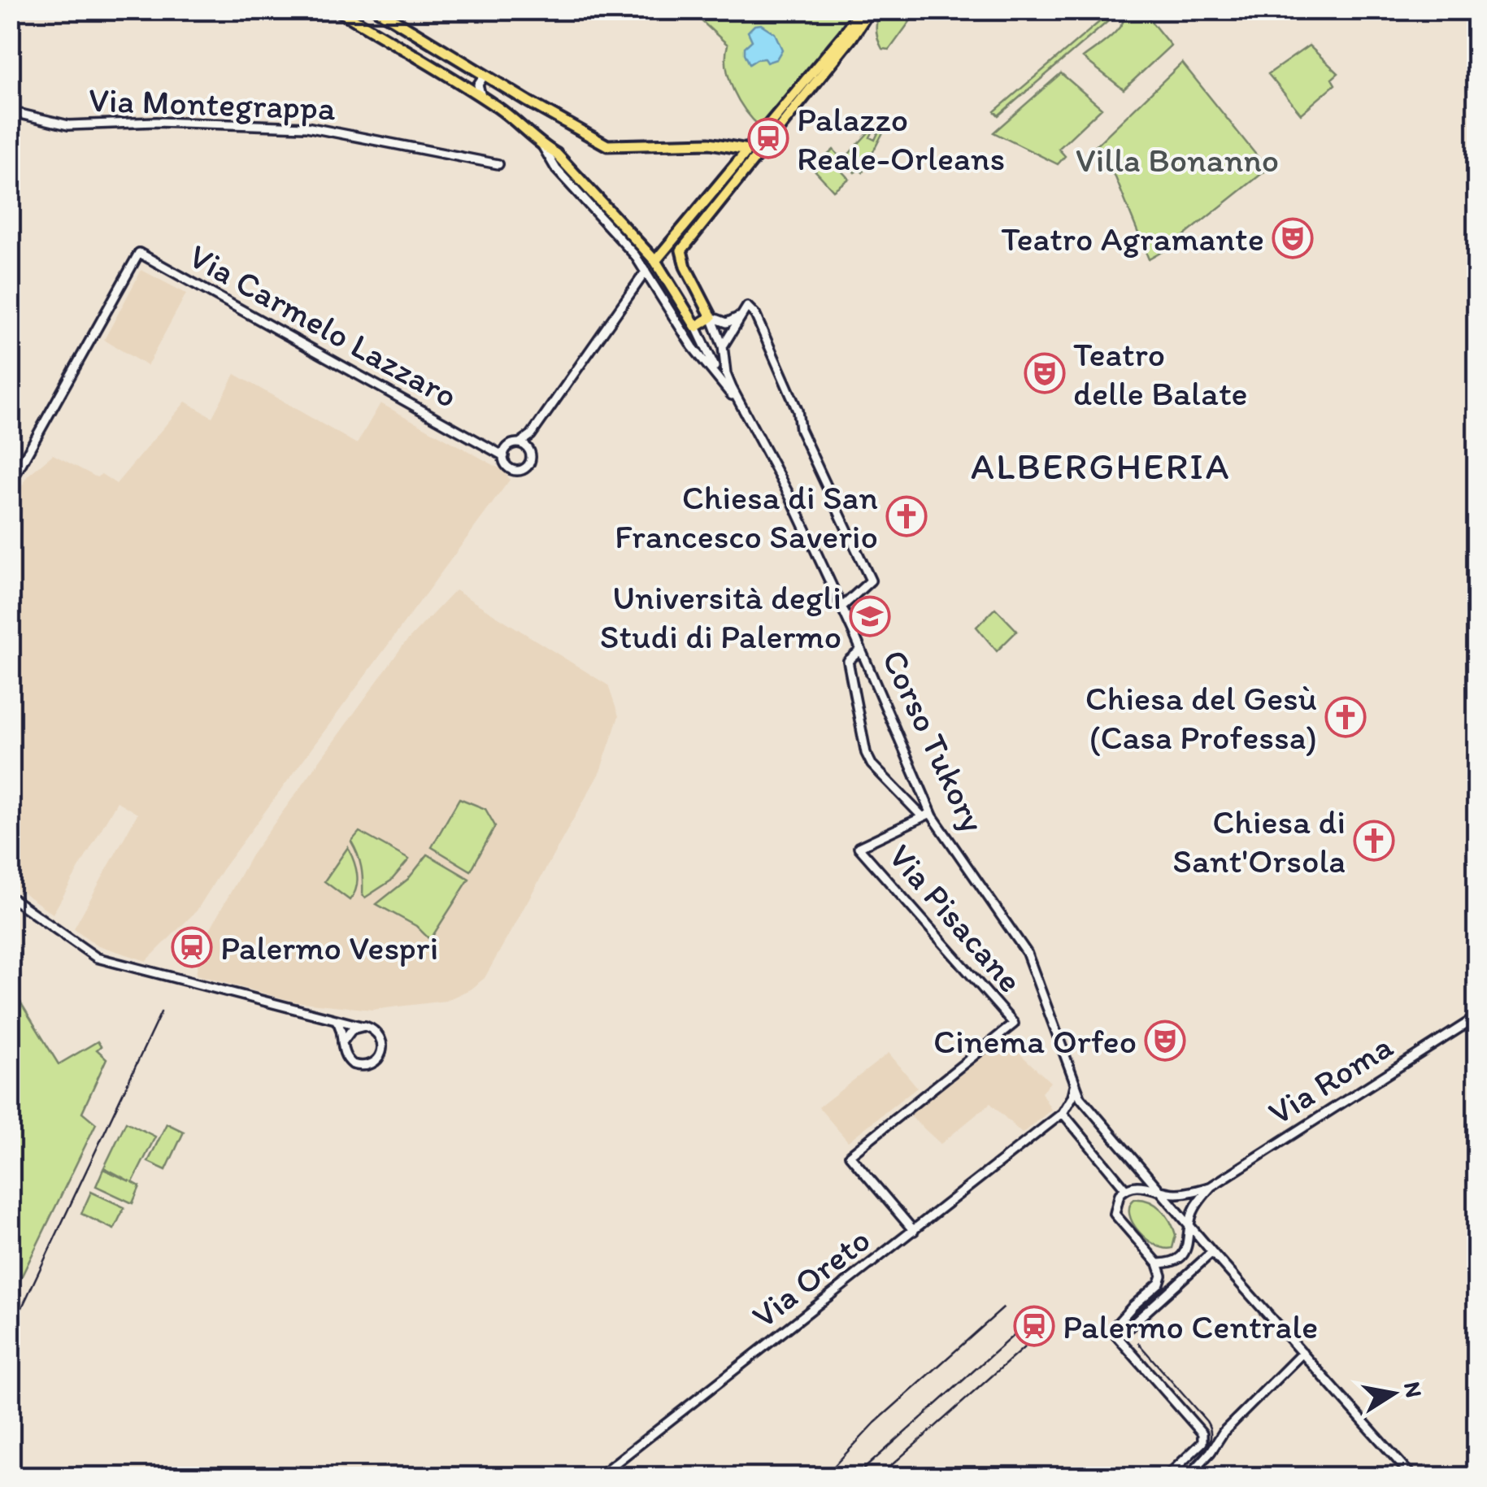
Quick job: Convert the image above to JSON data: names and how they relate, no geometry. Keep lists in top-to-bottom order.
{
  "streets": {
    "main road": ["Corso Tukory"],
    "street": [
      "Via Montegrappa",
      "Via Carmelo Lazzaro",
      "Via Pisacane",
      "Via Roma",
      "Via Oreto"
    ]
  },
  "crossings": [
    ["Corso Tukory", "Via Pisacane"],
    ["Via Pisacane", "Via Oreto"]
  ],
  "districts": ["ALBERGHERIA"],
  "parks": ["Villa Bonanno"],
  "places": {
    "station": ["Palazzo Reale-Orleans", "Palermo Vespri", "Palermo Centrale"],
    "theatre": ["Teatro Agramante", "Teatro delle Balate", "Cinema Orfeo"],
    "church": ["Chiesa di San Francesco Saverio", "Chiesa del Gesù (Casa Professa)", "Chiesa di Sant'Orsola"],
    "school or university": ["Università degli Studi di Palermo"]
  },
  "north": "right"
}
